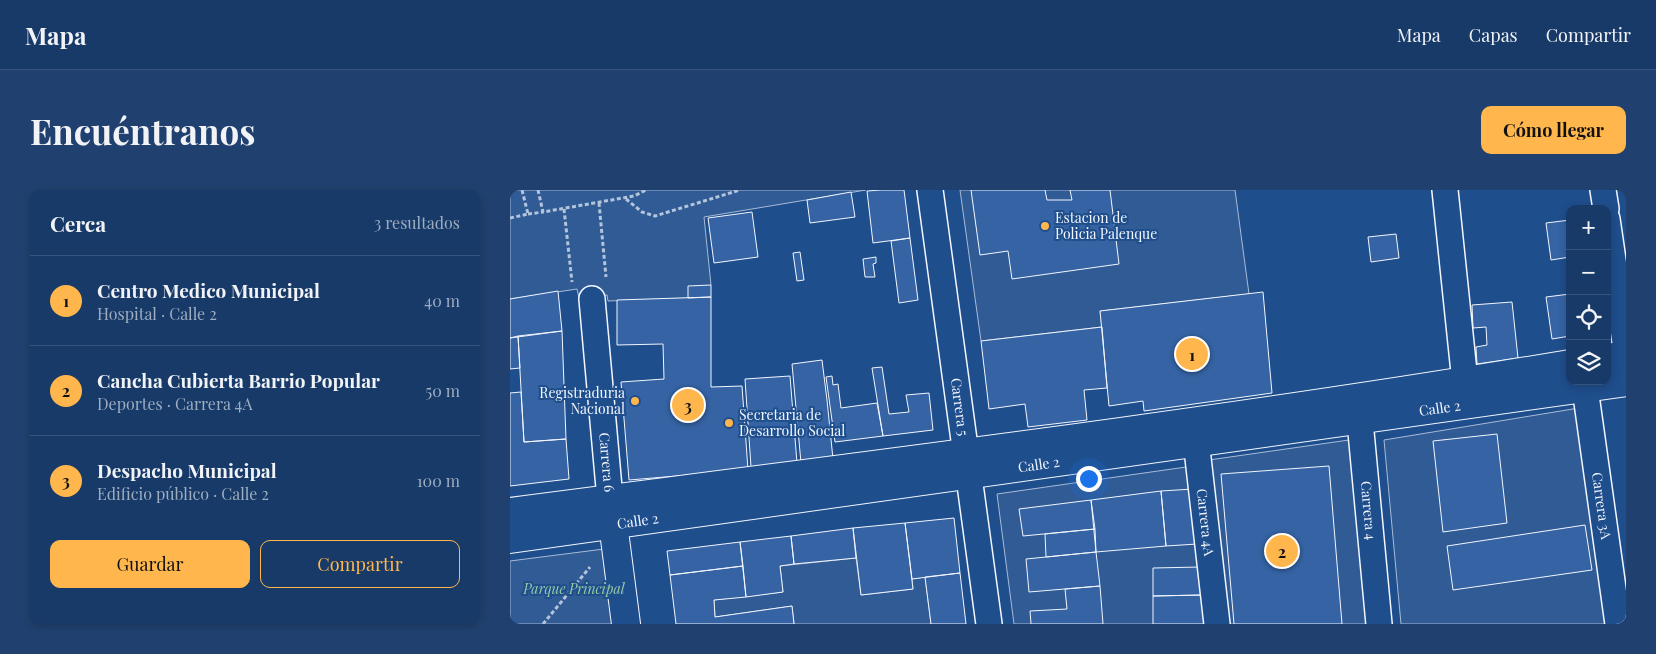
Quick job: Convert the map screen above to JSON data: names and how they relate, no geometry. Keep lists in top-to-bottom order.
{
  "streets": {
    "street": [
      "Carrera 5",
      "Calle 2",
      "Carrera 6",
      "Carrera 3A",
      "Carrera 4",
      "Carrera 4A"
    ]
  },
  "crossings": [
    ["Carrera 5", "Calle 2"],
    ["Calle 2", "Carrera 6"],
    ["Calle 2", "Carrera 3A"],
    ["Calle 2", "Carrera 4"],
    ["Calle 2", "Carrera 4A"]
  ],
  "parks": ["Parque Principal"],
  "places": ["Estacion de Policia Palenque", "Registraduria Nacional", "Secretaria de Desarrollo Social"],
  "page": {
    "header": "Mapa",
    "nav": ["Mapa", "Capas", "Compartir"],
    "buttons": [
      "Cómo llegar",
      ["Guardar", "Compartir"]
    ],
    "title": "Encuéntranos",
    "heading": ["Cerca", "3 resultados"],
    "map_buttons": ["+", "−"],
    "list": [
      {
        "mark": "1",
        "name": "Centro Medico Municipal",
        "note": "Hospital · Calle 2",
        "value": "40 m"
      },
      {
        "mark": "2",
        "name": "Cancha Cubierta Barrio Popular",
        "note": "Deportes · Carrera 4A",
        "value": "50 m"
      },
      {
        "mark": "3",
        "name": "Despacho Municipal",
        "note": "Edificio público · Calle 2",
        "value": "100 m"
      }
    ],
    "pins": ["1", "3", "2"]
  }
}
